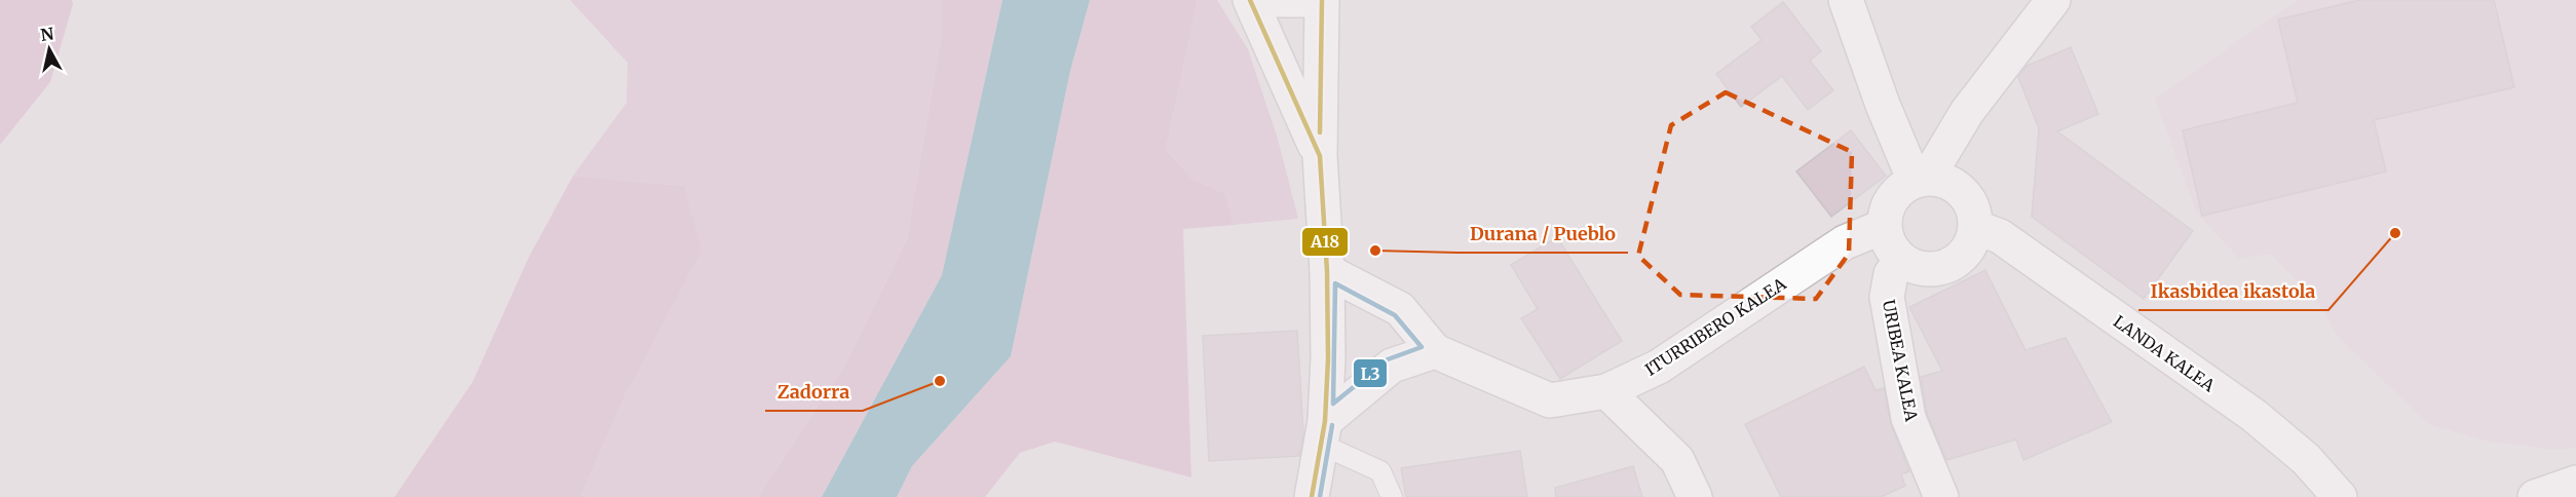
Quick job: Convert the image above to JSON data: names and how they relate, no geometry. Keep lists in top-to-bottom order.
{
  "streets": {
    "street": ["ITURRIBERO KALEA", "LANDA KALEA", "URIBEA KALEA"]
  },
  "crossings": [
    ["ITURRIBERO KALEA", "LANDA KALEA"],
    ["ITURRIBERO KALEA", "URIBEA KALEA"],
    ["LANDA KALEA", "URIBEA KALEA"]
  ],
  "places": ["Ikasbidea ikastola", "Durana / Pueblo", "Zadorra"],
  "lines": ["transit line A18", "transit line L3"],
  "north": "top"
}
